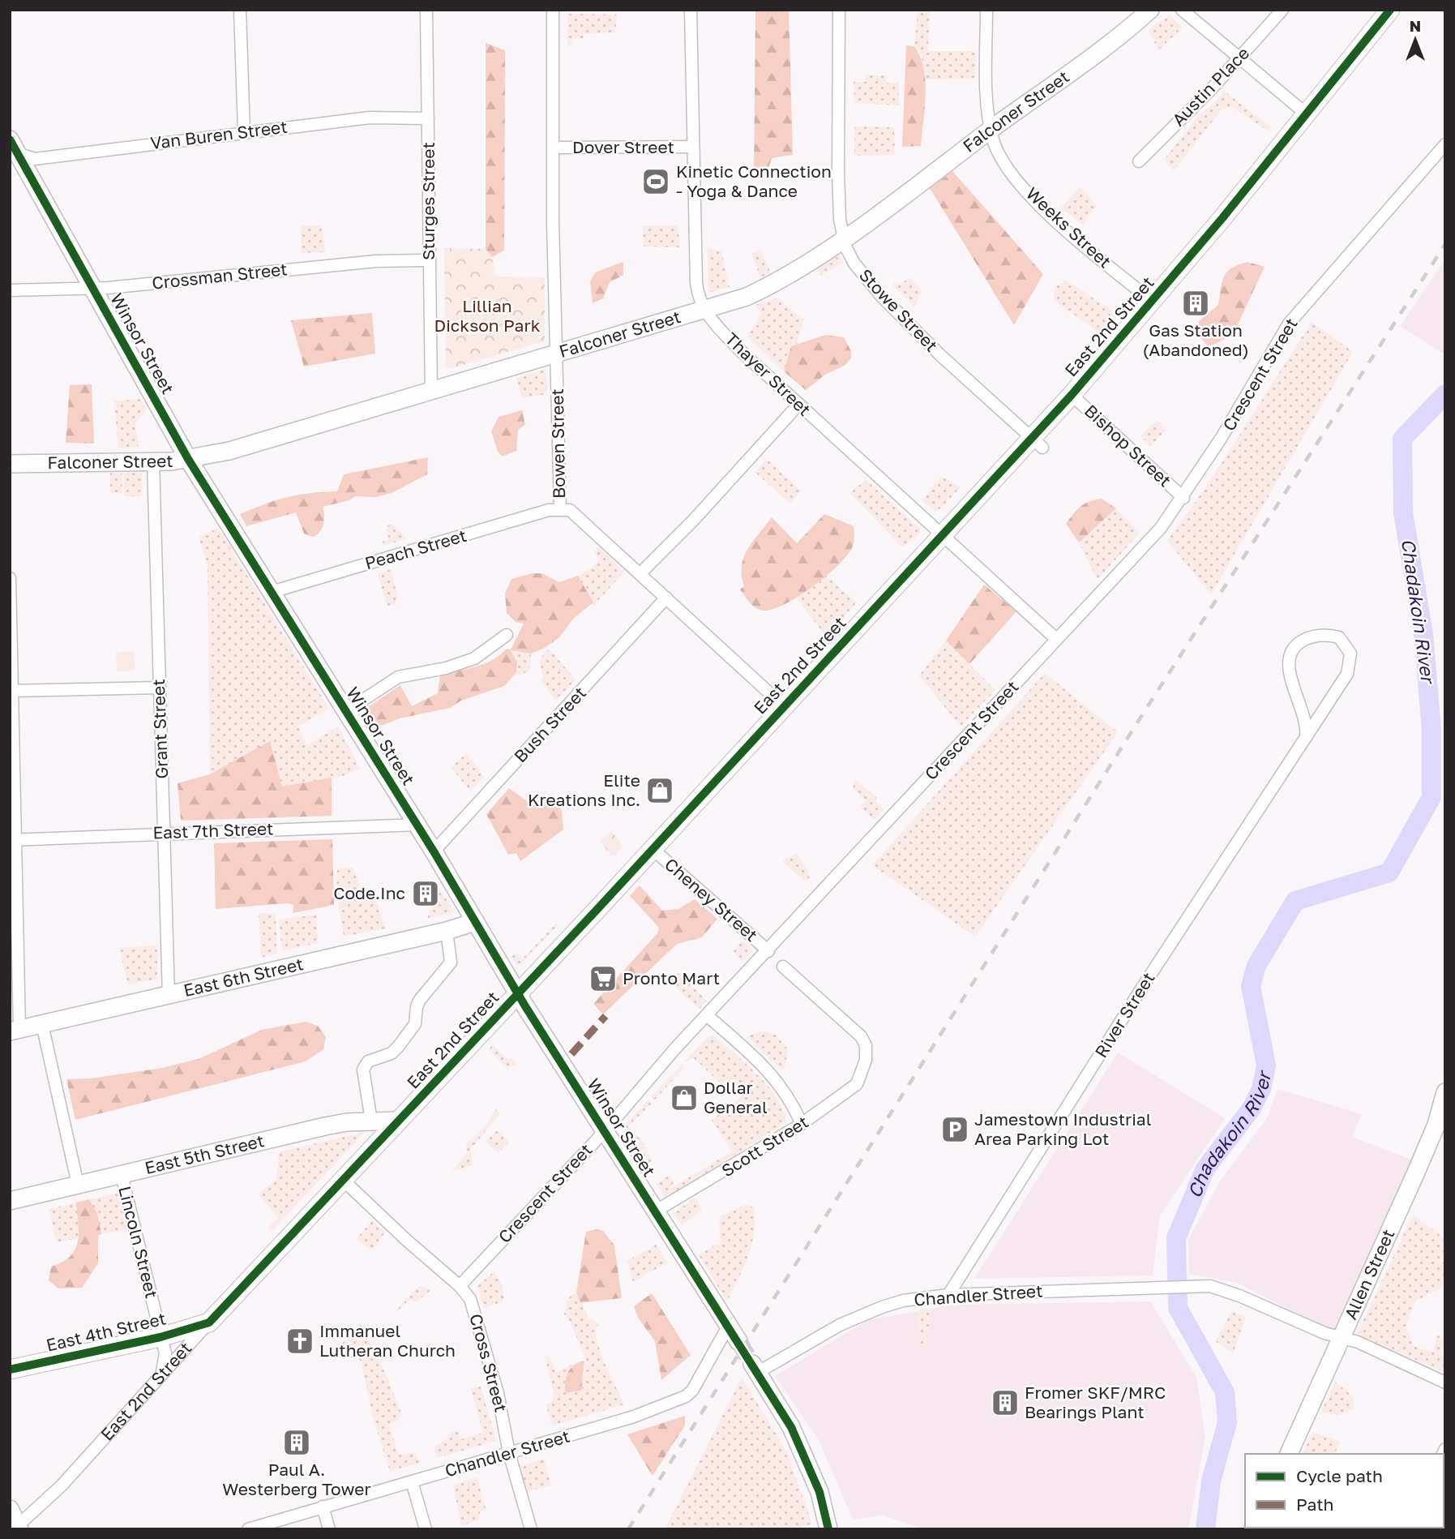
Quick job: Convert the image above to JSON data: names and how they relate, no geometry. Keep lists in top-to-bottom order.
{
  "streets": {
    "main road": ["East 2nd Street", "East 4th Street"],
    "street": [
      "Austin Place",
      "Falconer Street",
      "Van Buren Street",
      "Dover Street",
      "Sturges Street",
      "Weeks Street",
      "Crossman Street",
      "Stowe Street",
      "Winsor Street",
      "Thayer Street",
      "Crescent Street",
      "Bowen Street",
      "Bishop Street",
      "Peach Street",
      "Bush Street",
      "Grant Street",
      "East 7th Street",
      "Cheney Street",
      "East 6th Street",
      "River Street",
      "Scott Street",
      "East 5th Street",
      "Lincoln Street",
      "Allen Street",
      "Chandler Street",
      "Cross Street"
    ]
  },
  "crossings": [
    ["Falconer Street", "Sturges Street"],
    ["Falconer Street", "Weeks Street"],
    ["Falconer Street", "Stowe Street"],
    ["Falconer Street", "Winsor Street"],
    ["Falconer Street", "Thayer Street"],
    ["Falconer Street", "Bowen Street"],
    ["Falconer Street", "Grant Street"],
    ["Van Buren Street", "Sturges Street"],
    ["Van Buren Street", "Winsor Street"],
    ["Dover Street", "Thayer Street"],
    ["Dover Street", "Bowen Street"],
    ["Sturges Street", "Crossman Street"],
    ["Weeks Street", "East 2nd Street"],
    ["Crossman Street", "Winsor Street"],
    ["Stowe Street", "East 2nd Street"],
    ["East 2nd Street", "Winsor Street"],
    ["East 2nd Street", "Thayer Street"],
    ["East 2nd Street", "Bowen Street"],
    ["East 2nd Street", "Bishop Street"],
    ["East 2nd Street", "Cheney Street"],
    ["East 2nd Street", "East 5th Street"],
    ["East 2nd Street", "Lincoln Street"],
    ["East 2nd Street", "East 4th Street"],
    ["East 2nd Street", "Cross Street"],
    ["Winsor Street", "Crescent Street"],
    ["Winsor Street", "Peach Street"],
    ["Winsor Street", "Bush Street"],
    ["Winsor Street", "East 7th Street"],
    ["Winsor Street", "East 6th Street"],
    ["Winsor Street", "Scott Street"],
    ["Winsor Street", "Chandler Street"],
    ["Thayer Street", "Crescent Street"],
    ["Crescent Street", "Bishop Street"],
    ["Crescent Street", "Cheney Street"],
    ["Crescent Street", "Cross Street"],
    ["Bowen Street", "Peach Street"],
    ["Bowen Street", "Bush Street"],
    ["Grant Street", "East 7th Street"],
    ["Grant Street", "East 6th Street"],
    ["River Street", "Chandler Street"],
    ["East 5th Street", "Lincoln Street"],
    ["Lincoln Street", "East 4th Street"],
    ["Allen Street", "Chandler Street"],
    ["Chandler Street", "Cross Street"]
  ],
  "water": ["Chadakoin River"],
  "parks": ["Lillian Dickson Park"],
  "places": {
    "sports": ["Kinetic Connection - Yoga & Dance"],
    "building": [
      "Gas Station (Abandoned)",
      "Code.Inc",
      "Fromer SKF/MRC Bearings Plant",
      "Paul A. Westerberg Tower"
    ],
    "shop": ["Elite Kreations Inc.", "Dollar General"],
    "supermarket": ["Pronto Mart"],
    "parking": ["Jamestown Industrial Area Parking Lot"],
    "church": ["Immanuel Lutheran Church"]
  },
  "legend": ["Cycle path", "Path"],
  "north": "top"
}
